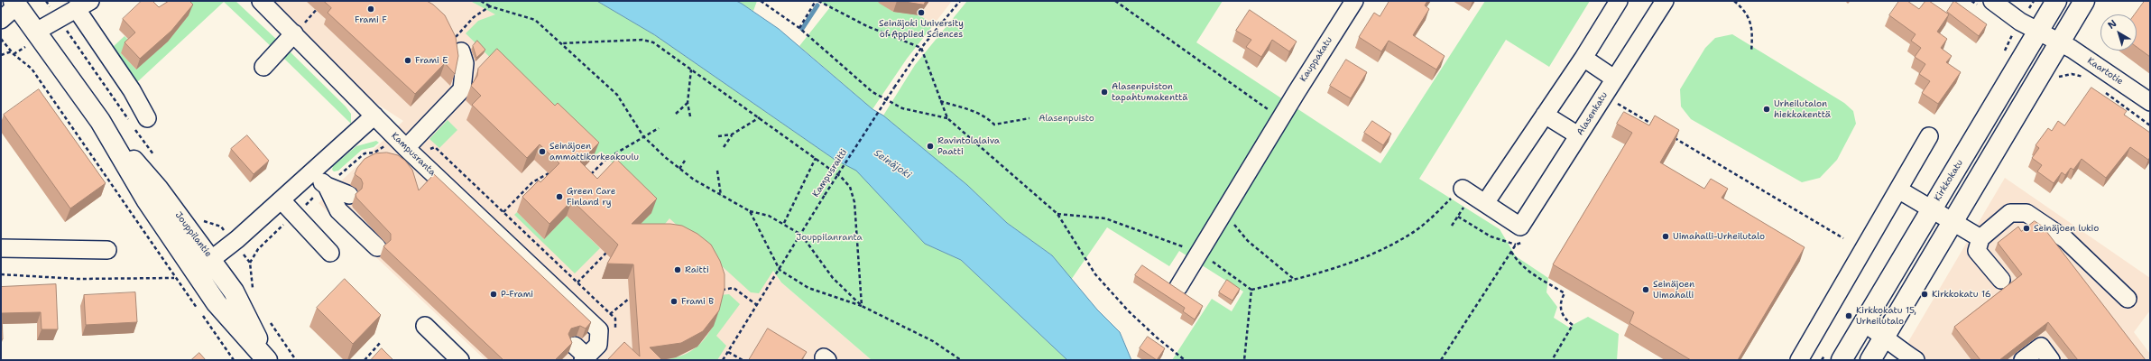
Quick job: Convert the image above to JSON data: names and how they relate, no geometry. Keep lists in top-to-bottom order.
{
  "streets": {
    "main road": ["Kirkkokatu", "Jouppilantie"],
    "street": [
      "Kauppakatu",
      "Kaartotie",
      "Alasenkatu",
      "Kampusranta"
    ],
    "path": ["Kampusraitti"]
  },
  "crossings": [
    ["Kaartotie", "Kirkkokatu"]
  ],
  "water": ["Seinäjoki"],
  "parks": ["Alasenpuisto", "Jouppilanranta"],
  "places": [
    "Frami F",
    "Seinäjoki University of Applied Sciences",
    "Frami E",
    "Alasenpuiston tapahtumakenttä",
    "Urheilutalon hiekkakenttä",
    "Ravintolalaiva Paatti",
    "Seinäjoen ammattikorkeakoulu",
    "Green Care Finland ry",
    "Seinäjoen lukio",
    "Uimahalli-Urheilutalo",
    "Raitti",
    "Seinäjoen Uimahalli",
    "P-Frami",
    "Kirkkokatu 16",
    "Frami B",
    "Kirkkokatu 15, Urheilutalo"
  ],
  "north": "top left"
}
